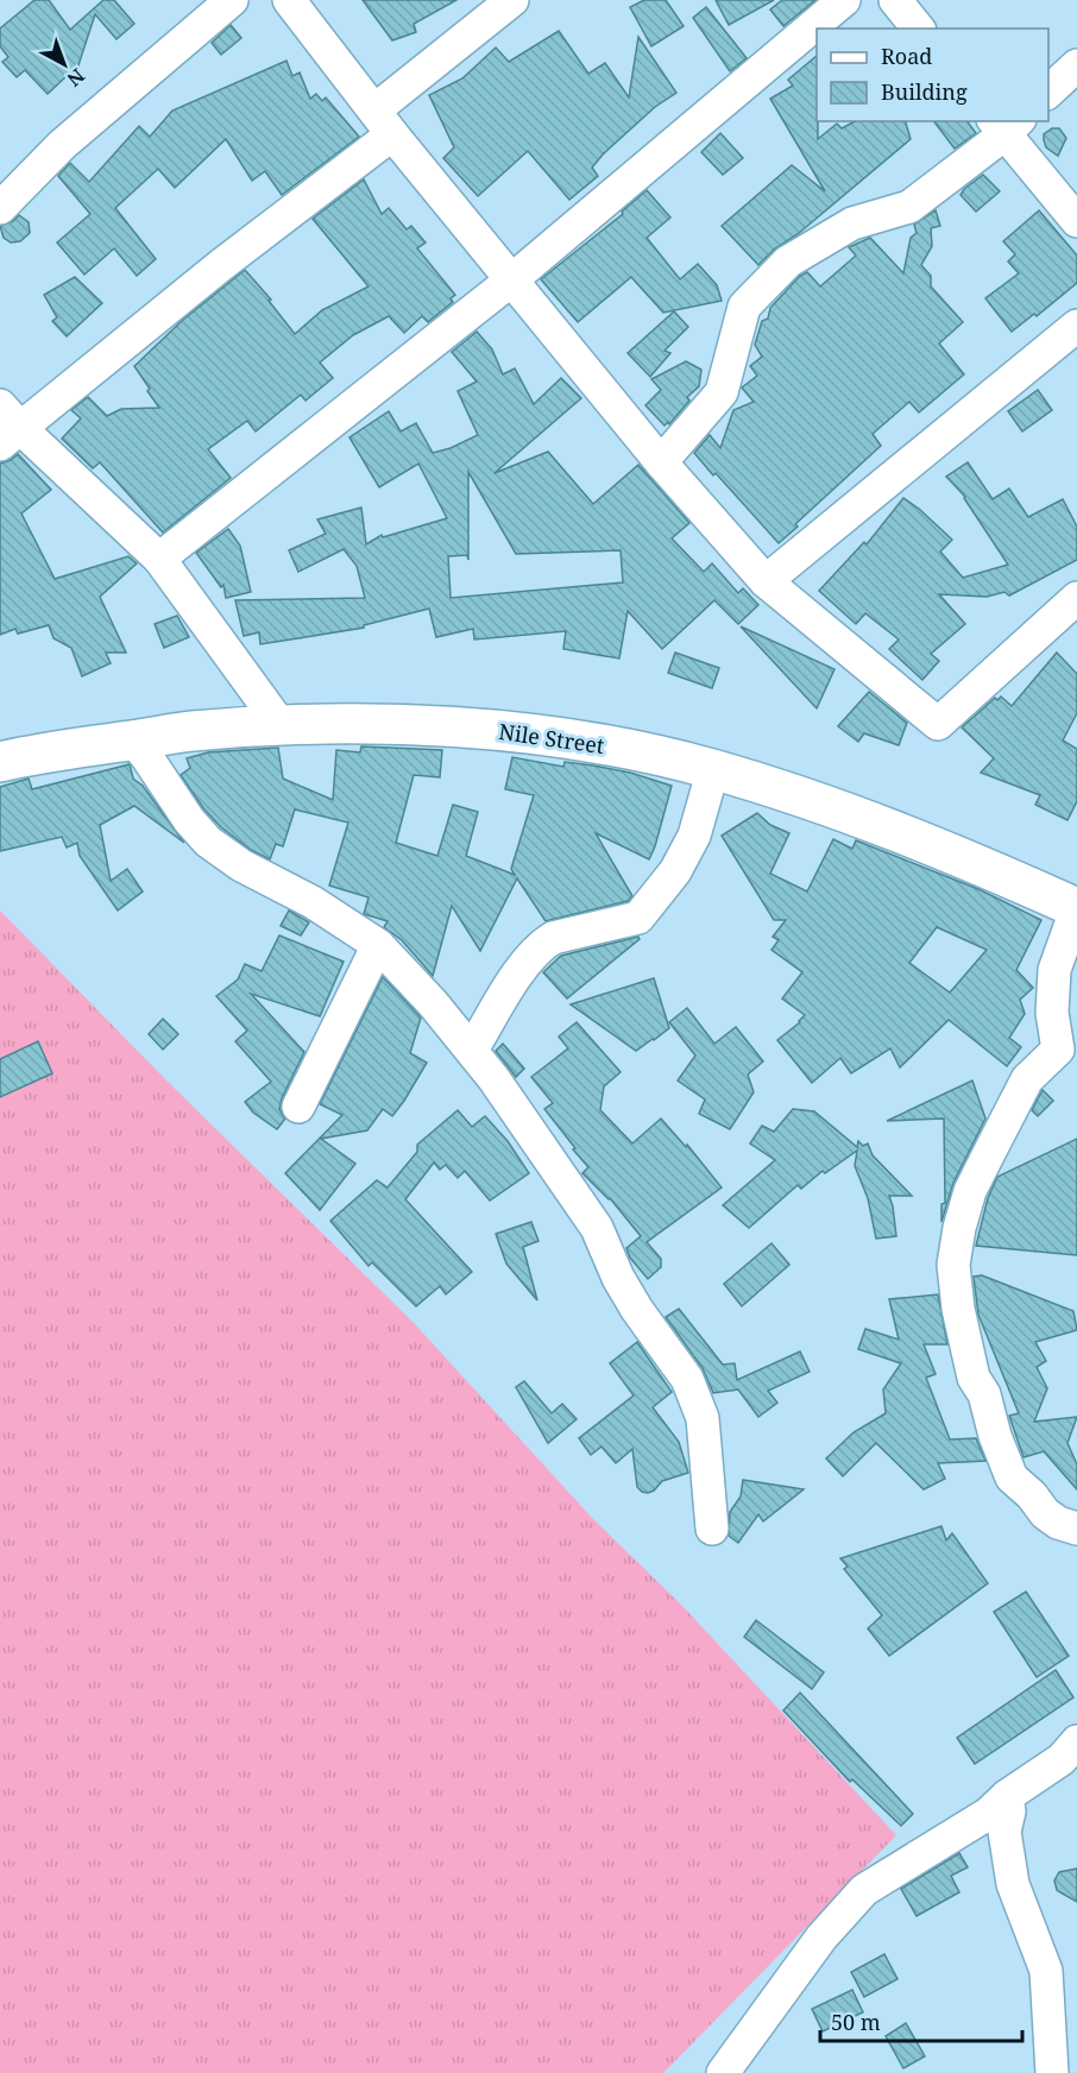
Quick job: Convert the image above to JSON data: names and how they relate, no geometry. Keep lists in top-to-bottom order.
{
  "streets": {
    "main road": ["Nile Street"]
  },
  "legend": ["Road", "Building"],
  "scale_bar": "50 m",
  "north": "bottom right"
}
